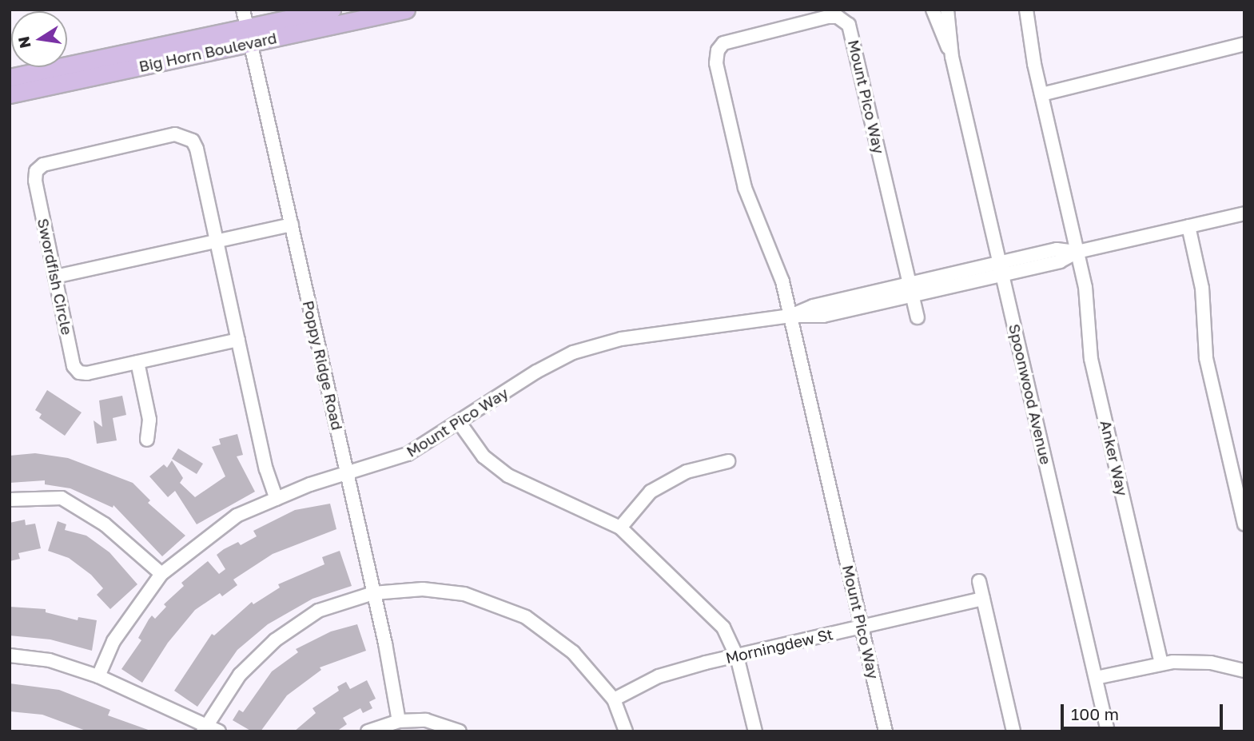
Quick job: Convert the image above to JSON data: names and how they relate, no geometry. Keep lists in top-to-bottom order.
{
  "streets": {
    "main road": ["Big Horn Boulevard"],
    "street": [
      "Mount Pico Way",
      "Swordfish Circle",
      "Poppy Ridge Road",
      "Spoonwood Avenue",
      "Anker Way",
      "Morningdew St"
    ]
  },
  "crossings": [
    ["Big Horn Boulevard", "Poppy Ridge Road"],
    ["Mount Pico Way", "Poppy Ridge Road"],
    ["Mount Pico Way", "Spoonwood Avenue"],
    ["Mount Pico Way", "Anker Way"],
    ["Mount Pico Way", "Morningdew St"]
  ],
  "scale_bar": "100 m",
  "north": "left"
}
